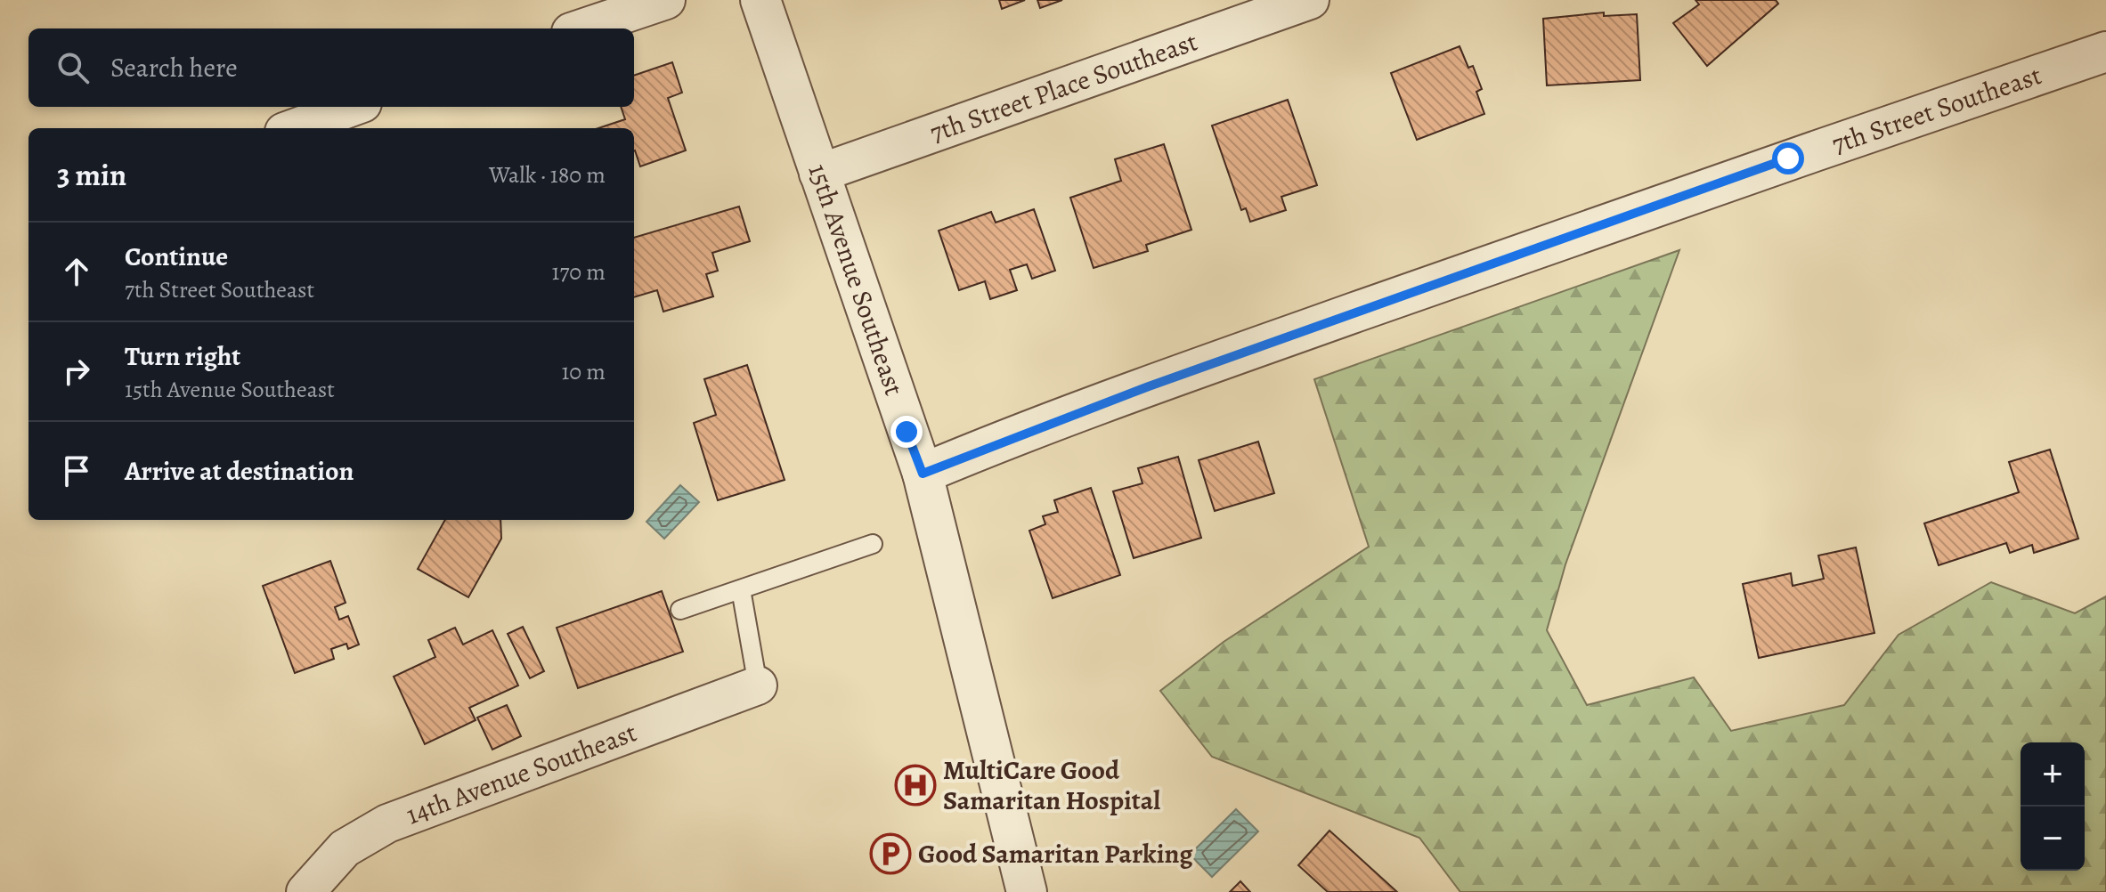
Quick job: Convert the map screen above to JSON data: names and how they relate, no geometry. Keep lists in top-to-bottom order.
{
  "streets": {
    "street": [
      "7th Street Place Southeast",
      "7th Street Southeast",
      "15th Avenue Southeast",
      "14th Avenue Southeast"
    ]
  },
  "crossings": [
    ["7th Street Place Southeast", "15th Avenue Southeast"],
    ["7th Street Southeast", "15th Avenue Southeast"]
  ],
  "places": {
    "hospital": ["MultiCare Good Samaritan Hospital"],
    "parking": ["Good Samaritan Parking"]
  },
  "page": {
    "search": "Search here",
    "heading": ["3 min", "Walk · 180 m"],
    "list": [
      ["Continue", "7th Street Southeast", "170 m"],
      ["Turn right", "15th Avenue Southeast", "10 m"],
      "Arrive at destination"
    ],
    "map_buttons": ["+", "−"]
  }
}
